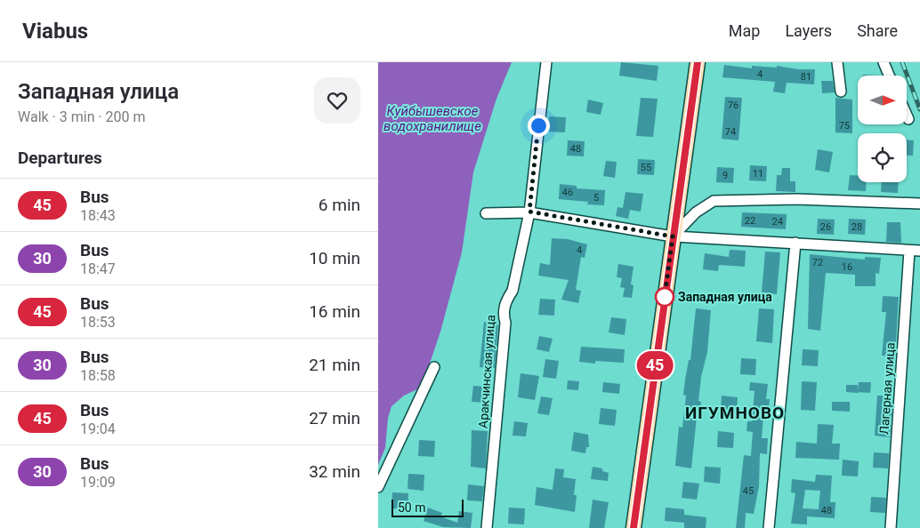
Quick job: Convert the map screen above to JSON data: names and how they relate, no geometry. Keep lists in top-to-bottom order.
{
  "streets": {
    "street": ["Аракчинская улица", "Лагерная улица"]
  },
  "districts": ["ИГУМНОВО"],
  "water": ["Куйбышевское водохранилище"],
  "places": ["Западная улица"],
  "lines": ["bus line 45"],
  "house_numbers": [
    "4",
    "81",
    "76",
    "75",
    "74",
    "48",
    "55",
    "11",
    "9",
    "46",
    "5",
    "22",
    "24",
    "26",
    "28",
    "4",
    "72",
    "16",
    "45",
    "48"
  ],
  "scale_bar": "50 m",
  "north": "right",
  "page": {
    "header": "Viabus",
    "nav": ["Map", "Layers", "Share"],
    "heading": [
      ["Западная улица", "Walk · 3 min · 200 m"],
      "Departures"
    ],
    "on_map": "45",
    "list": [
      {
        "mark": "45",
        "name": "Bus",
        "note": "18:43",
        "value": "6 min"
      },
      {
        "mark": "30",
        "name": "Bus",
        "note": "18:47",
        "value": "10 min"
      },
      {
        "mark": "45",
        "name": "Bus",
        "note": "18:53",
        "value": "16 min"
      },
      {
        "mark": "30",
        "name": "Bus",
        "note": "18:58",
        "value": "21 min"
      },
      {
        "mark": "45",
        "name": "Bus",
        "note": "19:04",
        "value": "27 min"
      },
      {
        "mark": "30",
        "name": "Bus",
        "note": "19:09",
        "value": "32 min"
      }
    ],
    "scale": "50 m"
  }
}
